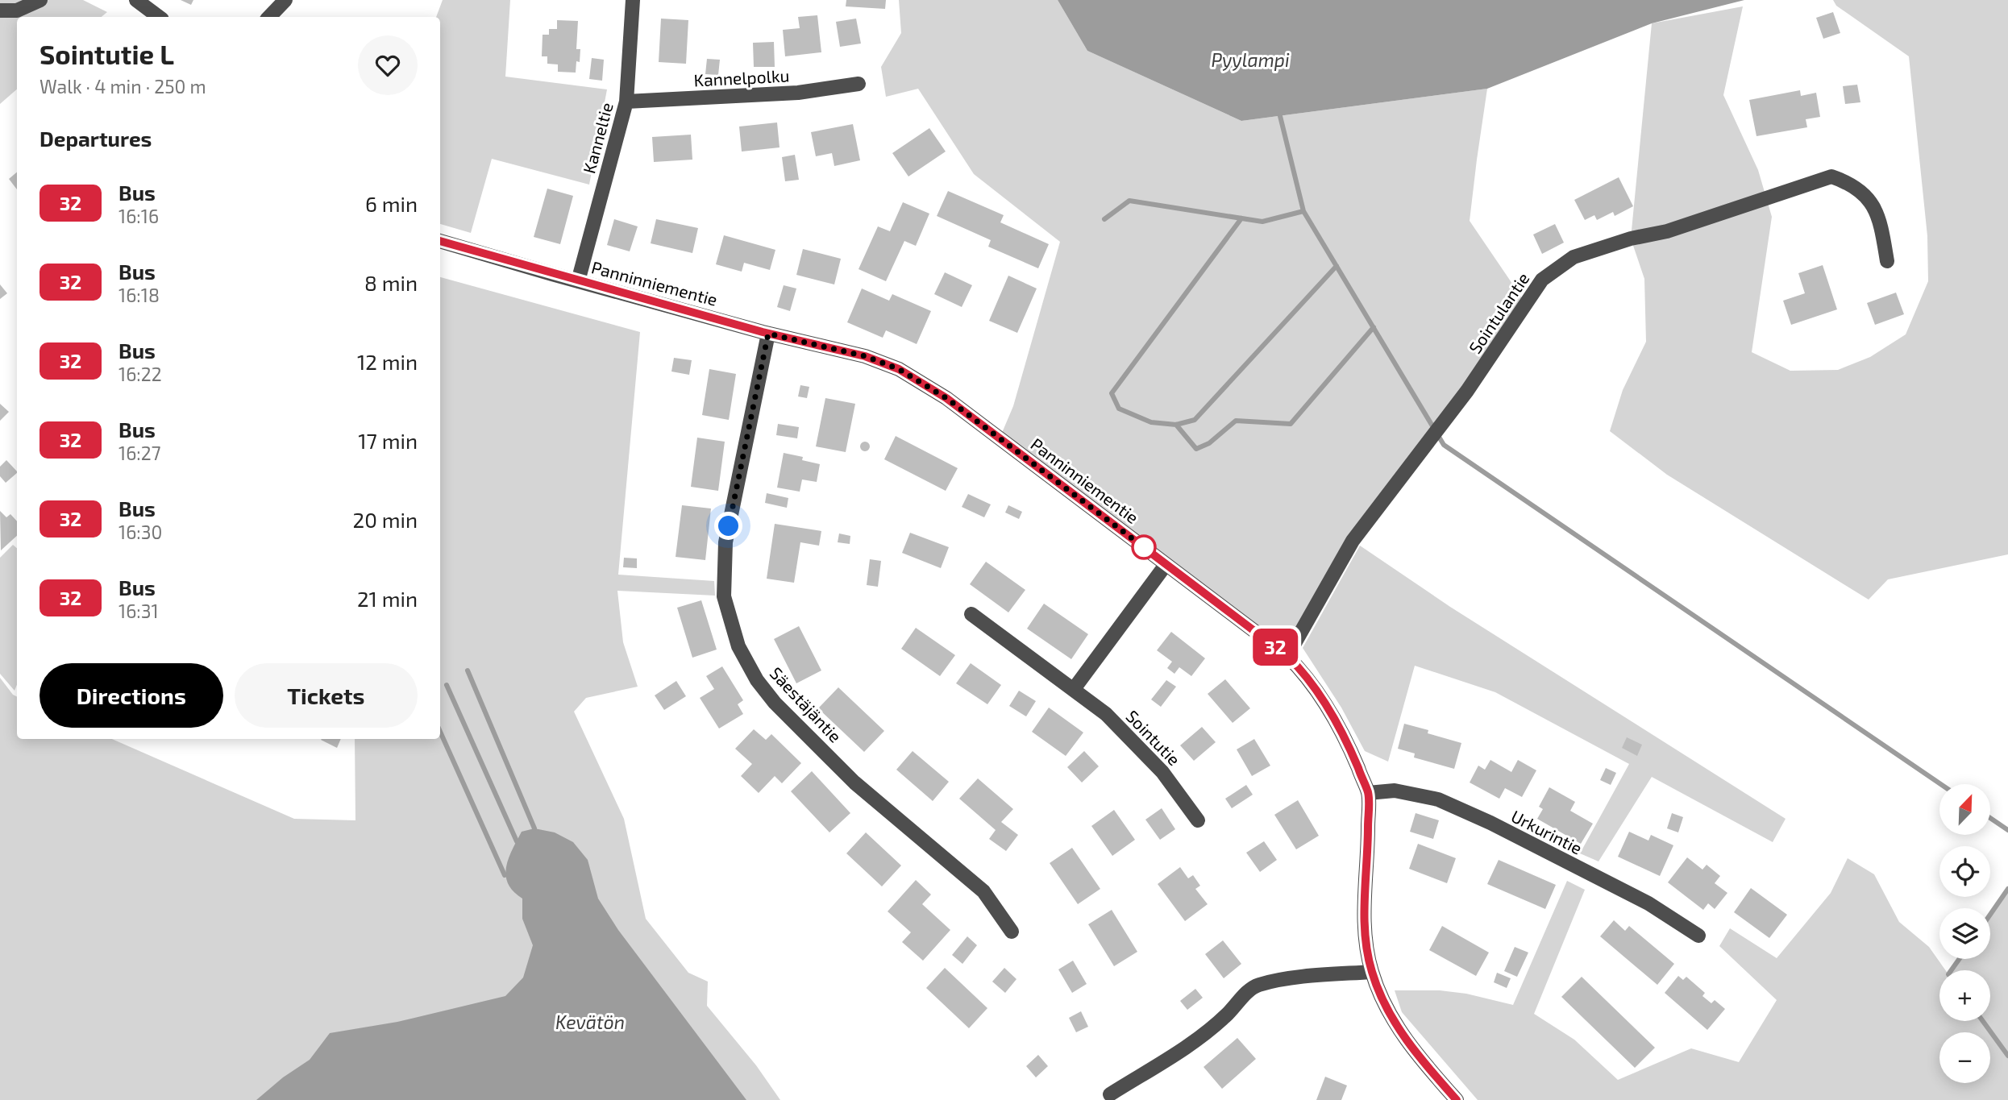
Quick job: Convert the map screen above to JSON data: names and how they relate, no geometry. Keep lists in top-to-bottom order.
{
  "streets": {
    "street": [
      "Kannelpolku",
      "Kanneltie",
      "Panninniementie",
      "Sointulantie",
      "Säestäjäntie",
      "Sointutie",
      "Urkurintie"
    ]
  },
  "crossings": [
    ["Kannelpolku", "Kanneltie"],
    ["Kanneltie", "Panninniementie"],
    ["Panninniementie", "Sointulantie"],
    ["Panninniementie", "Säestäjäntie"],
    ["Panninniementie", "Urkurintie"]
  ],
  "water": ["Pyylampi", "Kevätön"],
  "lines": ["bus line 32"],
  "north": "top right",
  "page": {
    "on_map": "32",
    "heading": [
      ["Sointutie L", "Walk · 4 min · 250 m"],
      "Departures"
    ],
    "list": [
      {
        "mark": "32",
        "name": "Bus",
        "note": "16:16",
        "value": "6 min"
      },
      {
        "mark": "32",
        "name": "Bus",
        "note": "16:18",
        "value": "8 min"
      },
      {
        "mark": "32",
        "name": "Bus",
        "note": "16:22",
        "value": "12 min"
      },
      {
        "mark": "32",
        "name": "Bus",
        "note": "16:27",
        "value": "17 min"
      },
      {
        "mark": "32",
        "name": "Bus",
        "note": "16:30",
        "value": "20 min"
      },
      {
        "mark": "32",
        "name": "Bus",
        "note": "16:31",
        "value": "21 min"
      }
    ],
    "buttons": ["Directions", "Tickets"],
    "map_buttons": ["+", "−"]
  }
}
